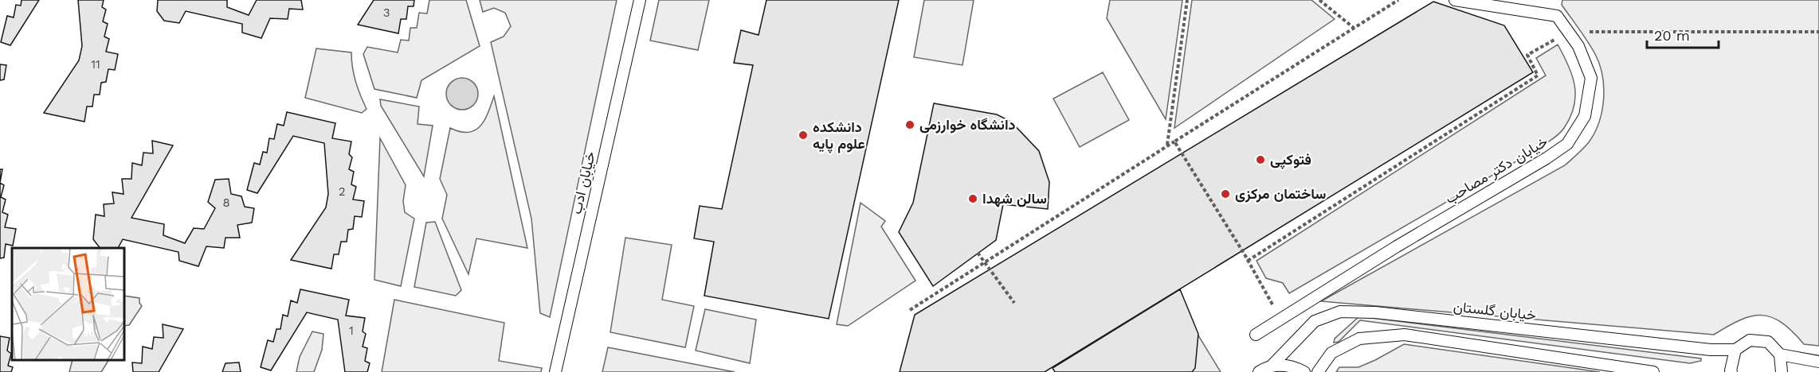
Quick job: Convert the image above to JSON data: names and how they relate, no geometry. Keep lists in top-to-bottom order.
{
  "streets": {
    "lane": ["خیابان دکتر مصاحب", "خیابان ادب", "خیابان گلستان"]
  },
  "places": [
    "دانشگاه خوارزمی",
    "دانشکده علوم پایه",
    "فتوکپی",
    "ساختمان مرکزی",
    "سالن شهدا"
  ],
  "house_numbers": [
    "3",
    "11",
    "2",
    "8",
    "1"
  ],
  "scale_bar": "20 m"
}
